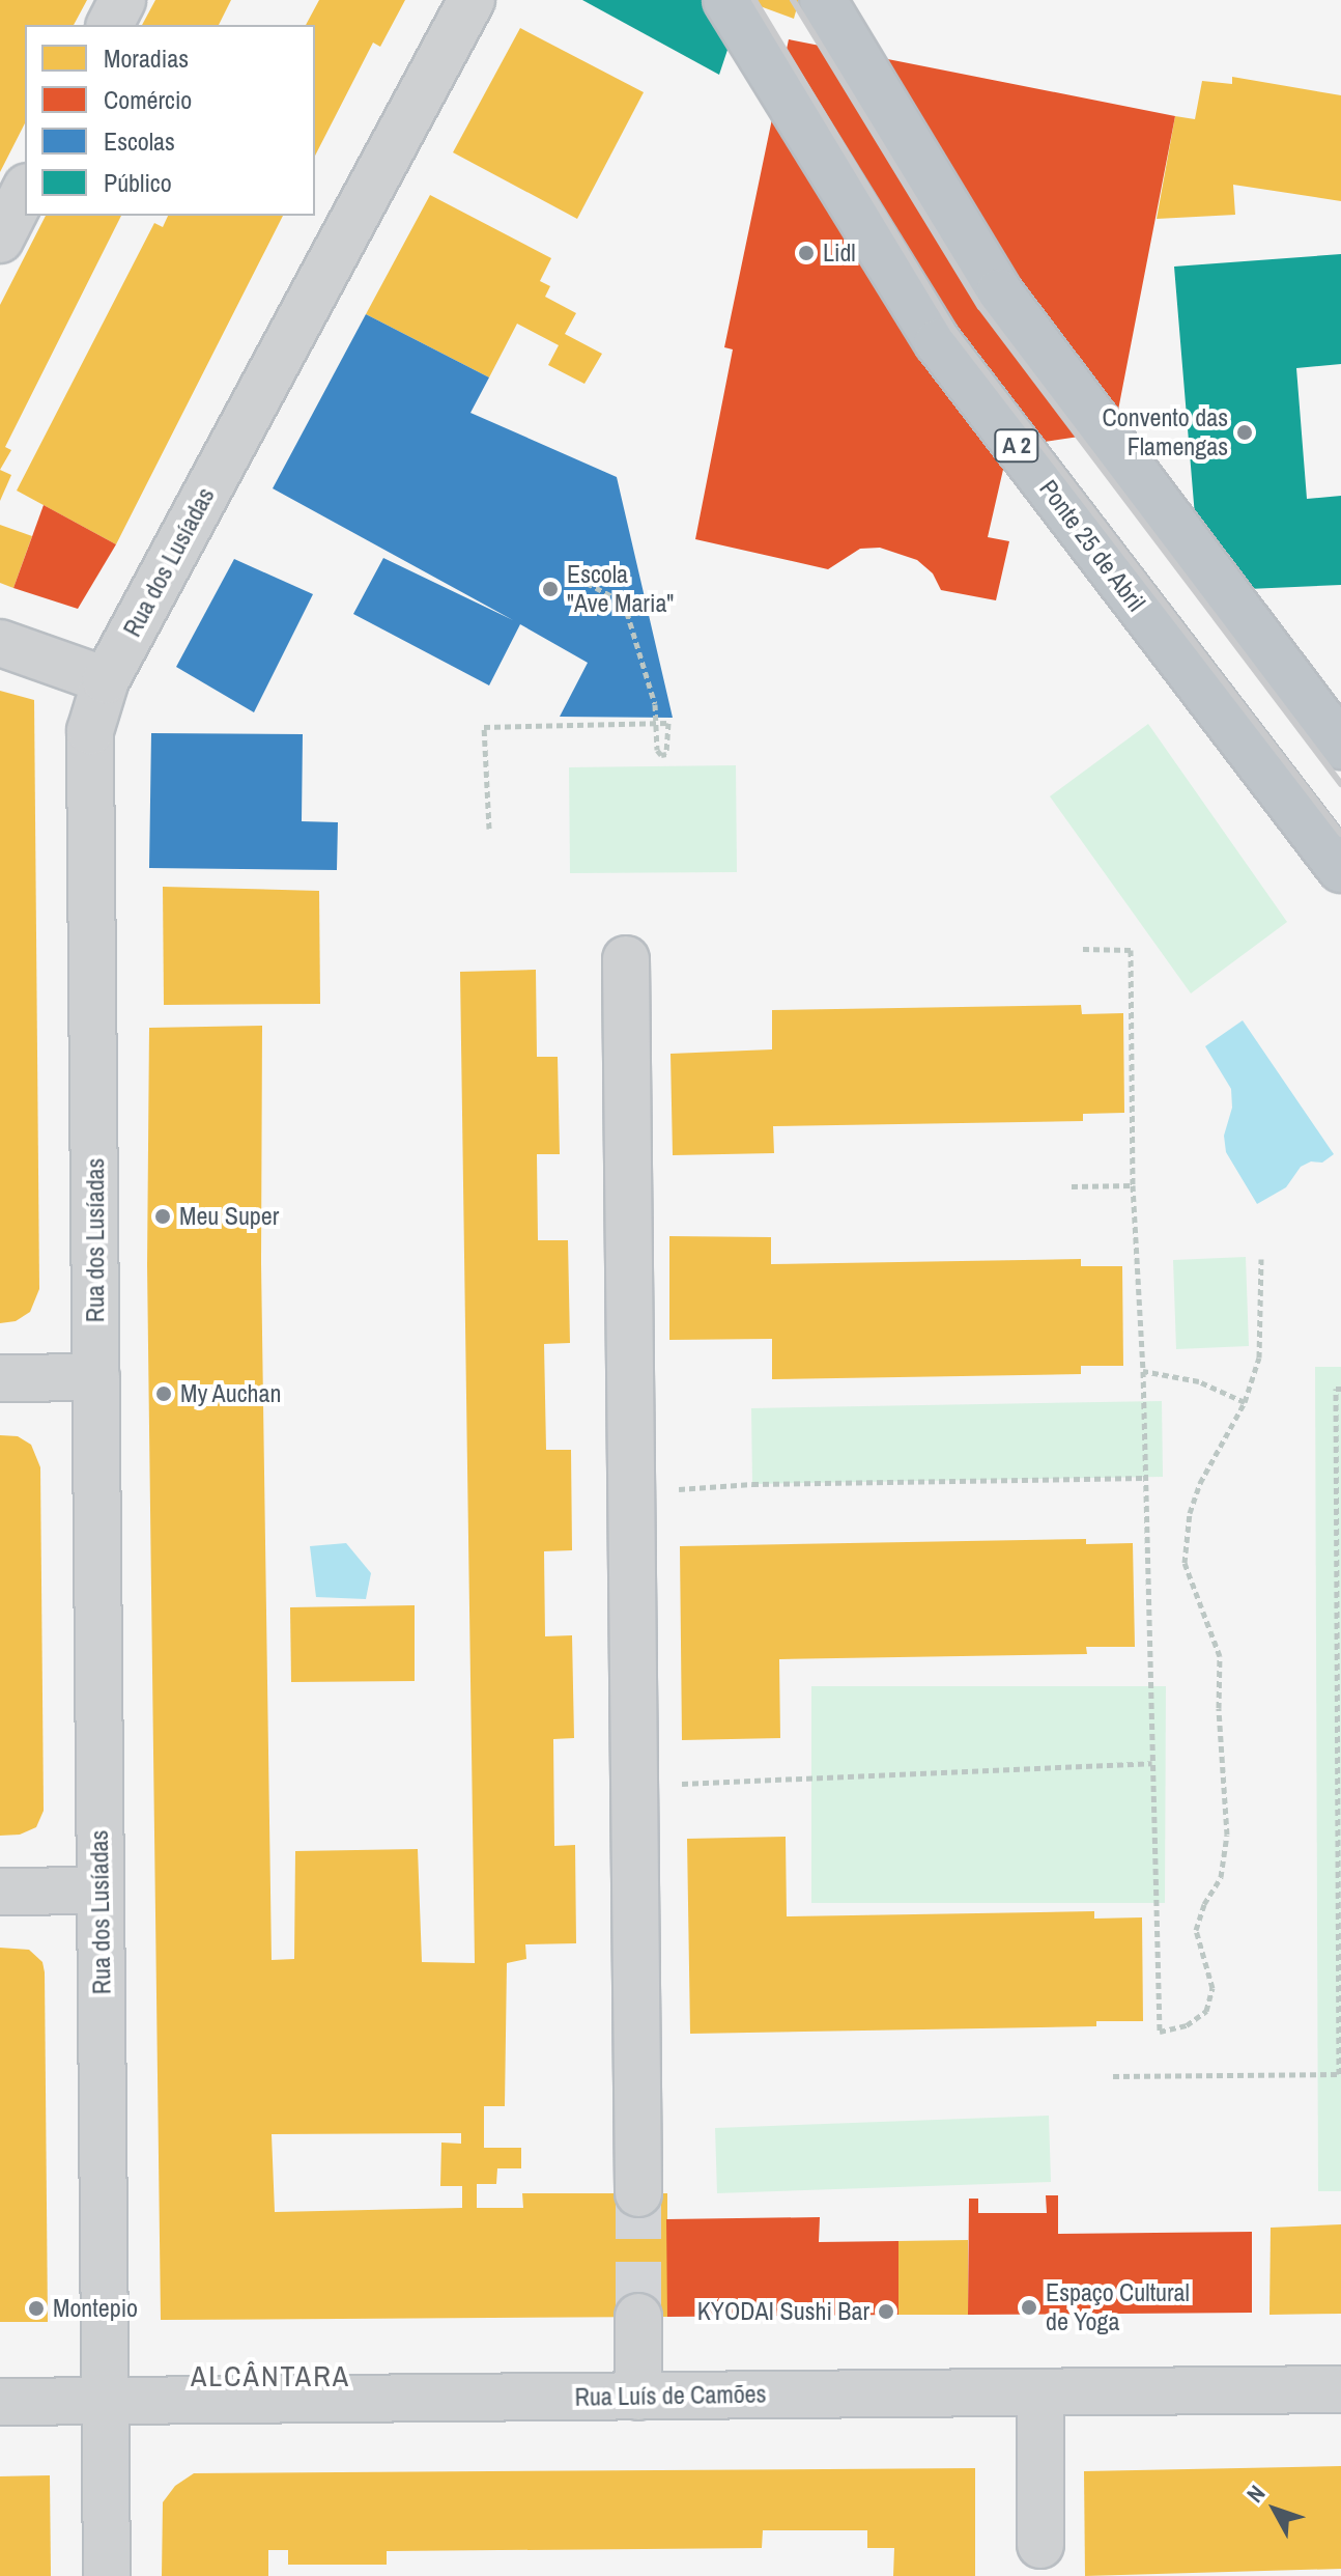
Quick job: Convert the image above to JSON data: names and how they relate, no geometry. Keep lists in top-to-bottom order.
{
  "streets": {
    "highway": ["A 2", "Ponte 25 de Abril"],
    "street": ["Rua dos Lusíadas", "Rua Luís de Camões"]
  },
  "crossings": [
    ["Rua dos Lusíadas", "Rua Luís de Camões"]
  ],
  "districts": ["ALCÂNTARA"],
  "places": [
    "Lidl",
    "Convento das Flamengas",
    "Escola \"Ave Maria\"",
    "Meu Super",
    "My Auchan",
    "Espaço Cultural de Yoga",
    "Montepio",
    "KYODAI Sushi Bar"
  ],
  "legend": [
    "Moradias",
    "Comércio",
    "Escolas",
    "Público"
  ],
  "north": "top left"
}
